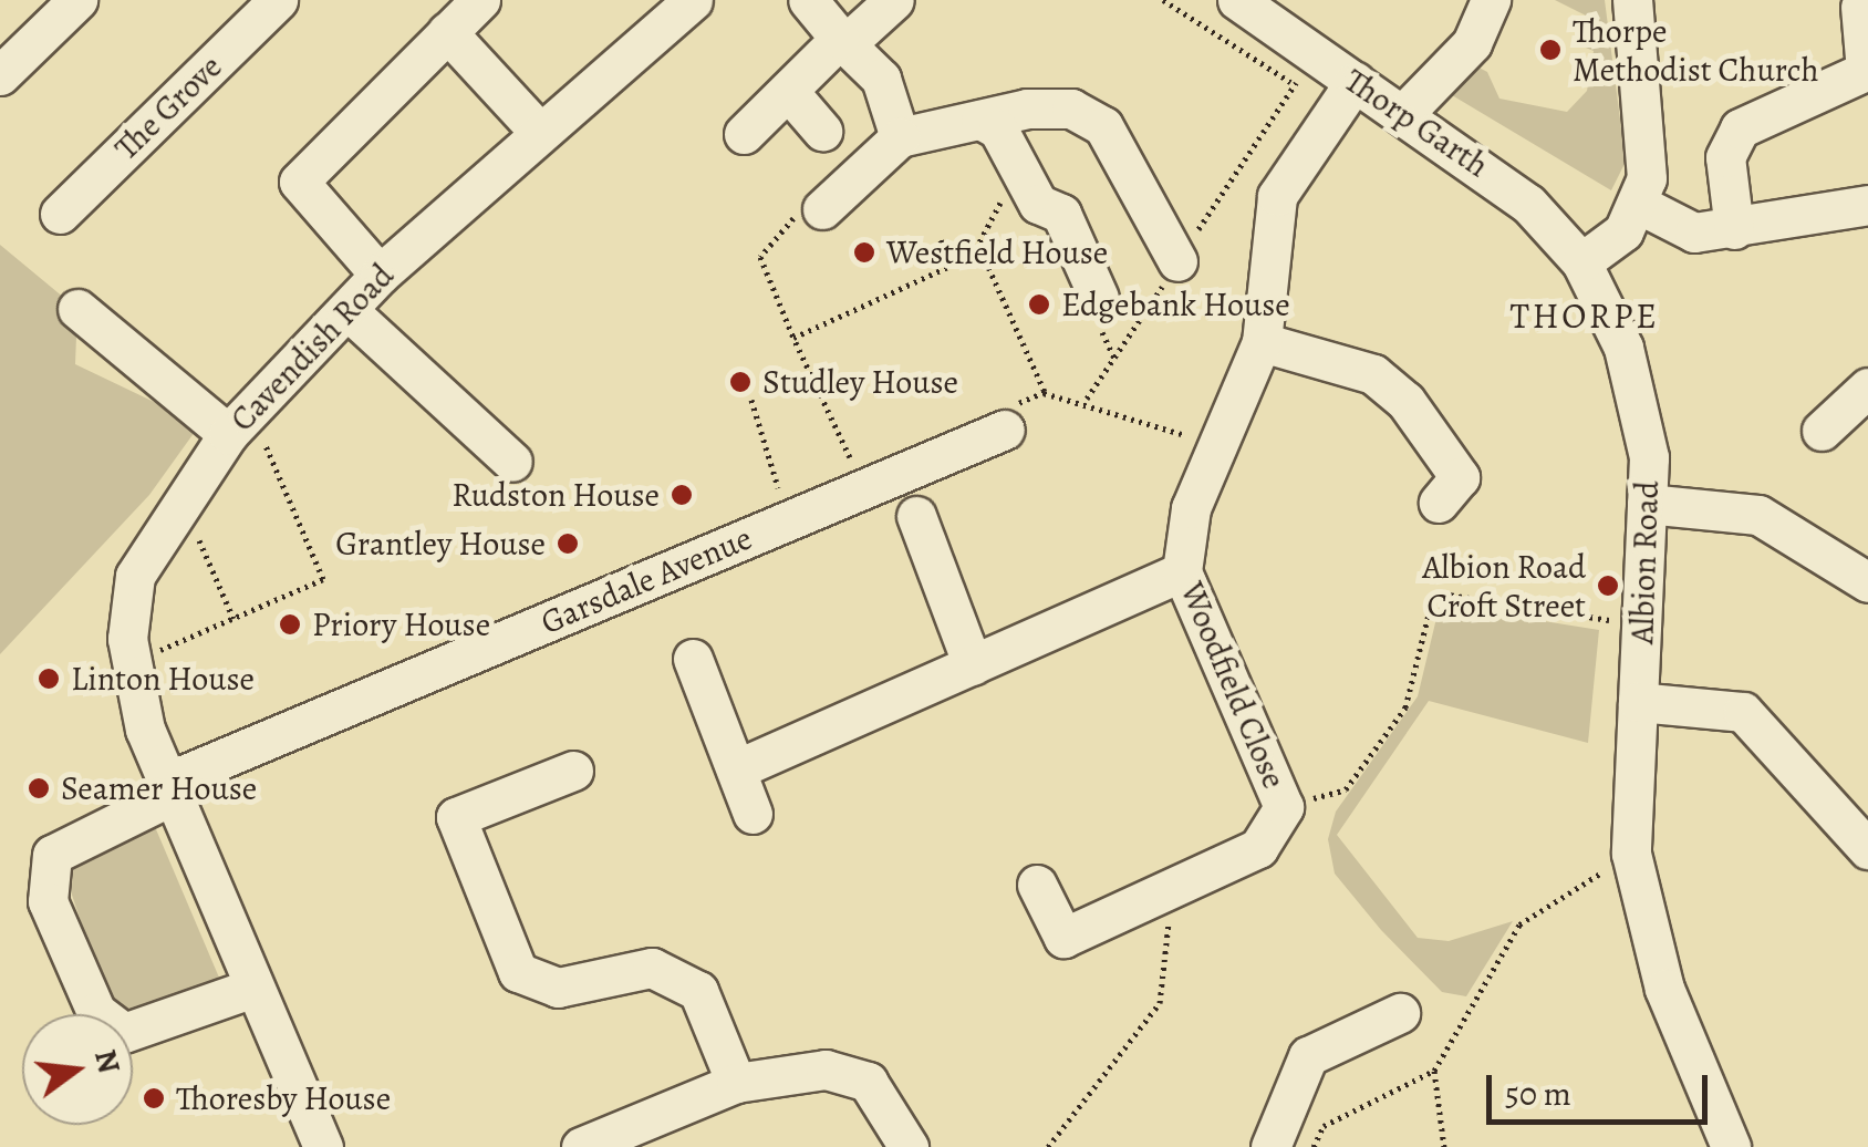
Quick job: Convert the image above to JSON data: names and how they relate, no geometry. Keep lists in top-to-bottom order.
{
  "streets": {
    "street": [
      "The Grove",
      "Thorp Garth",
      "Cavendish Road",
      "Albion Road",
      "Garsdale Avenue",
      "Woodfield Close"
    ]
  },
  "crossings": [
    ["Thorp Garth", "Albion Road"],
    ["Thorp Garth", "Woodfield Close"],
    ["Cavendish Road", "Garsdale Avenue"]
  ],
  "districts": ["THORPE"],
  "places": [
    "Thorpe Methodist Church",
    "Westfield House",
    "Edgebank House",
    "Studley House",
    "Rudston House",
    "Grantley House",
    "Albion Road Croft Street",
    "Priory House",
    "Linton House",
    "Seamer House",
    "Thoresby House"
  ],
  "scale_bar": "50 m",
  "north": "right"
}
